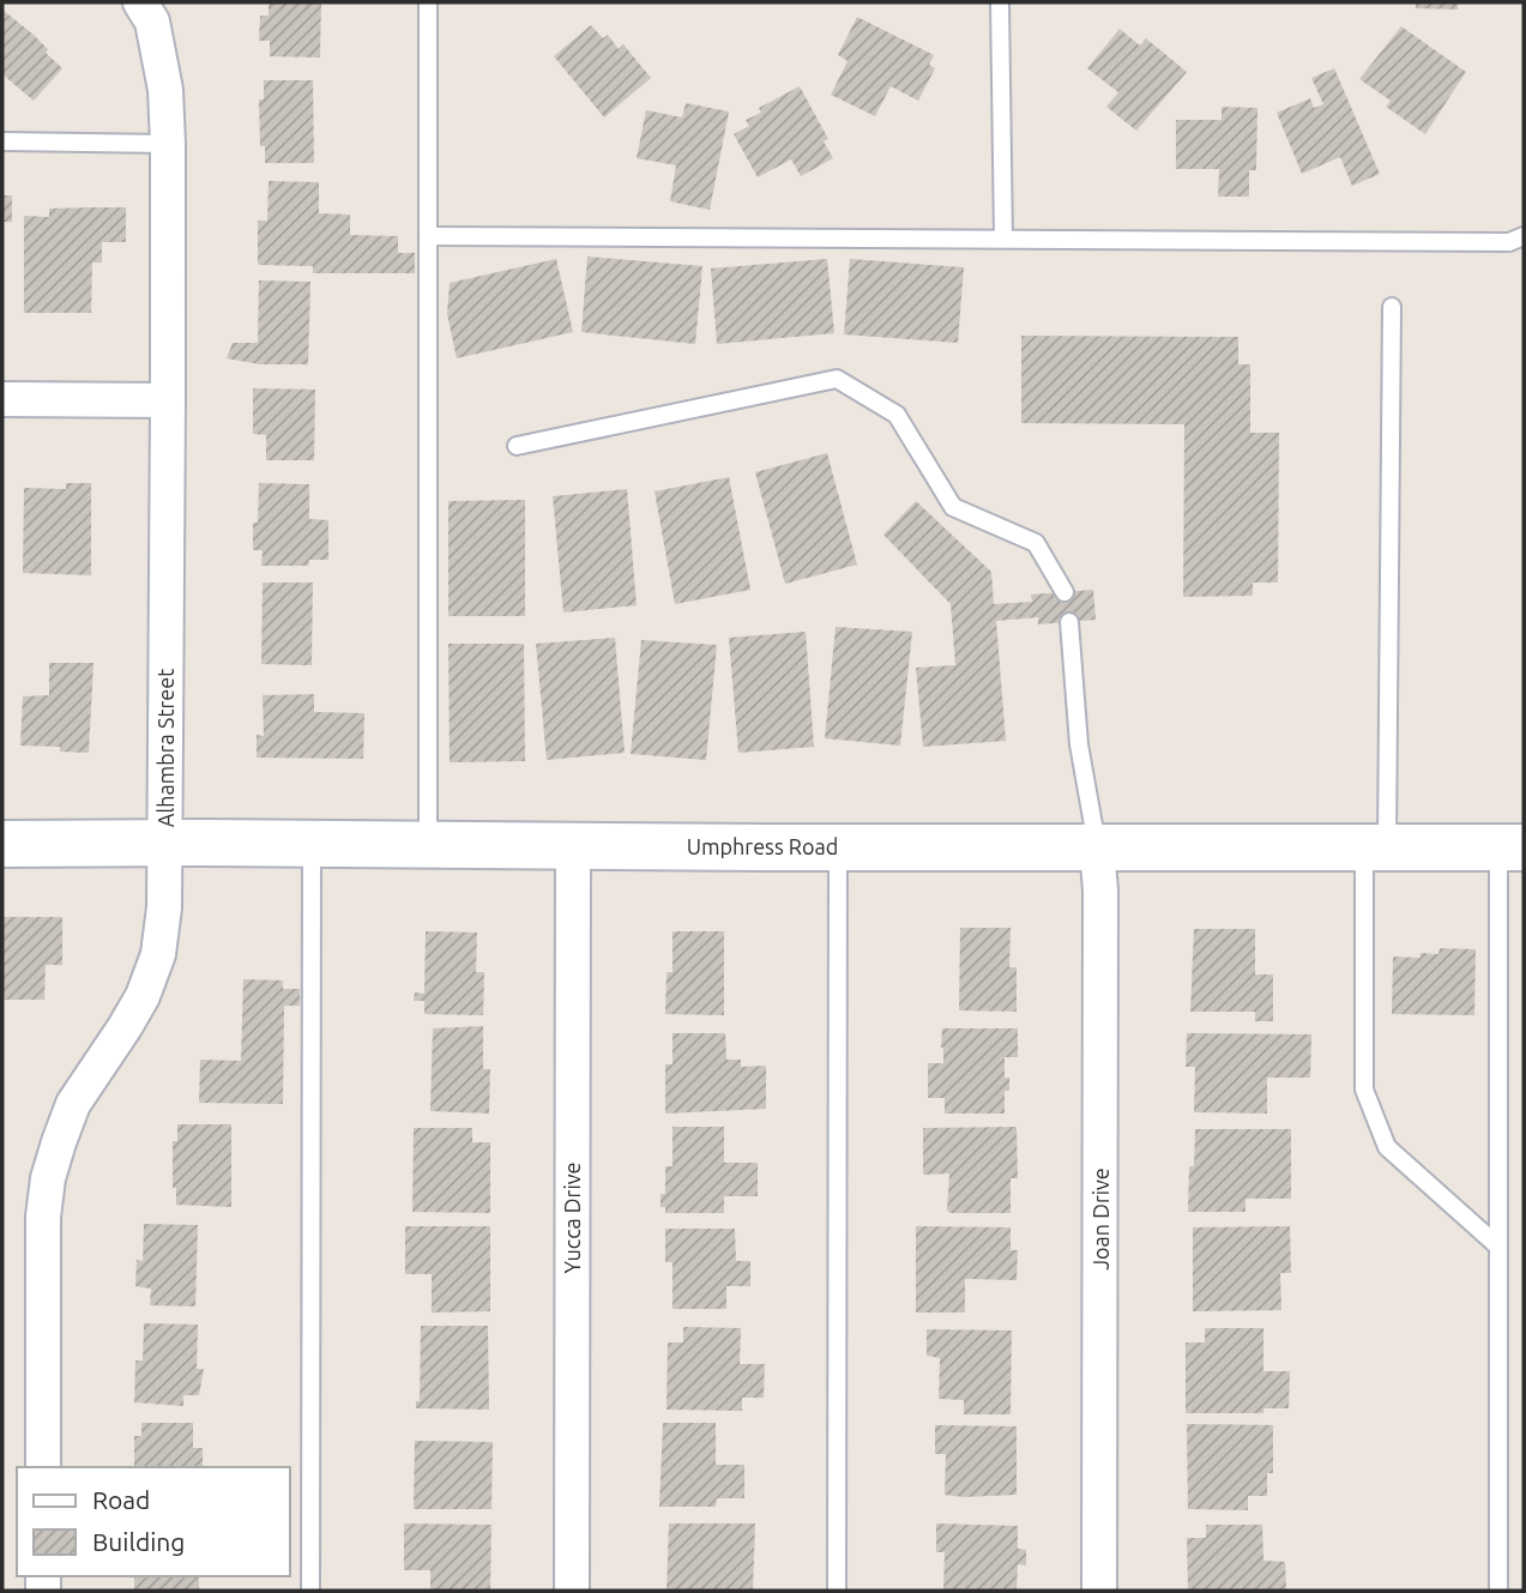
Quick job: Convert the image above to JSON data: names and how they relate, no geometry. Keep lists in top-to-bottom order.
{
  "streets": {
    "street": [
      "Alhambra Street",
      "Umphress Road",
      "Yucca Drive",
      "Joan Drive"
    ]
  },
  "crossings": [
    ["Alhambra Street", "Umphress Road"],
    ["Umphress Road", "Yucca Drive"],
    ["Umphress Road", "Joan Drive"]
  ],
  "legend": ["Road", "Building"]
}
